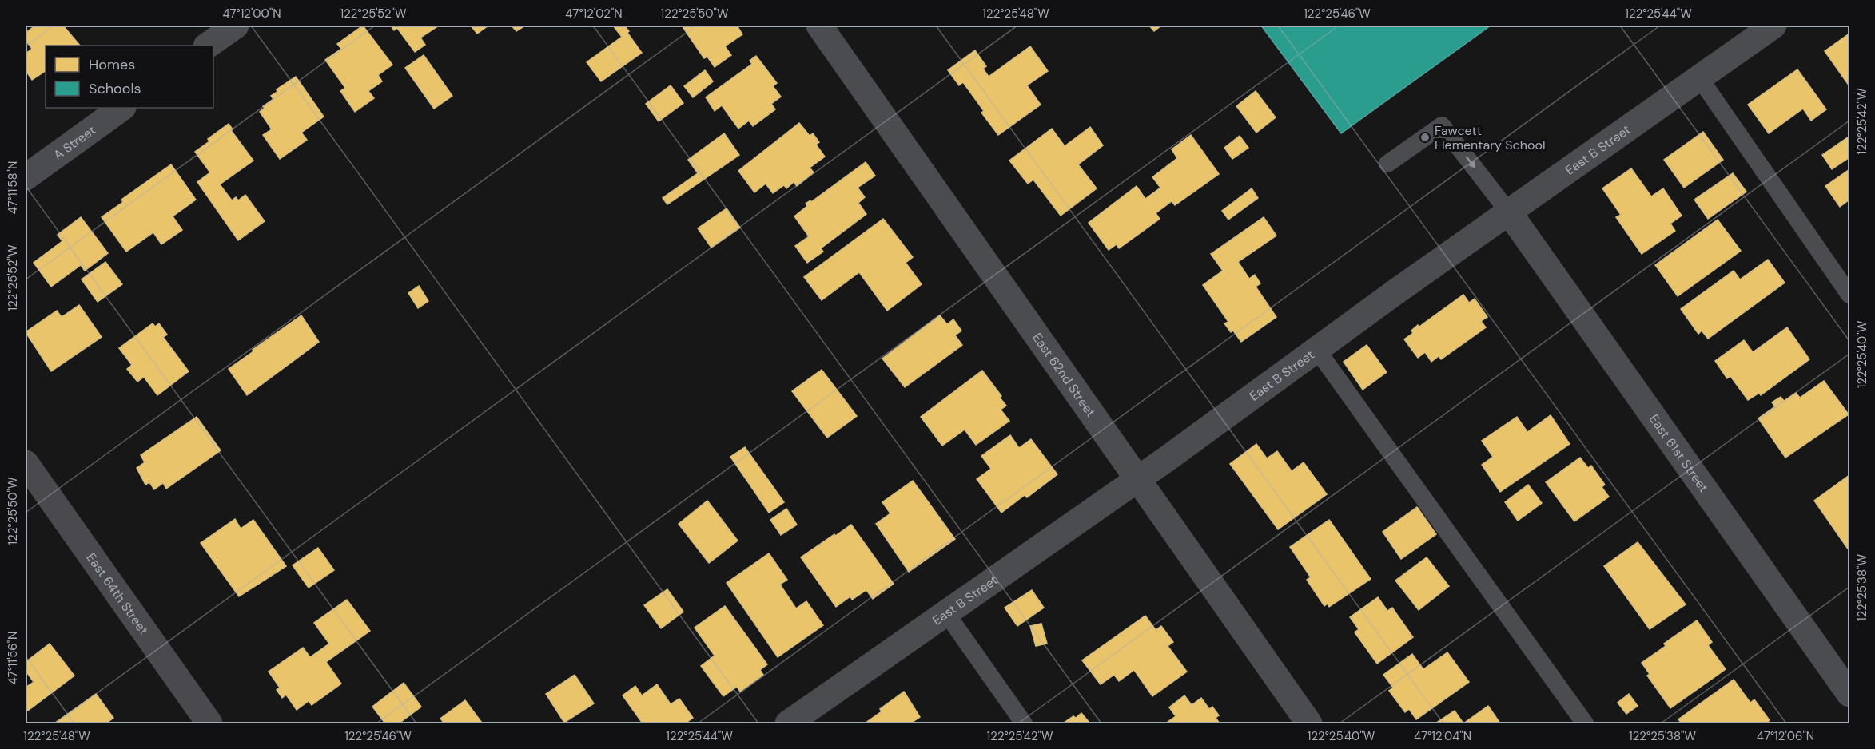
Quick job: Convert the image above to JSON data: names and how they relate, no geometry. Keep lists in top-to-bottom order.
{
  "streets": {
    "street": [
      "A Street",
      "East B Street",
      "East 62nd Street",
      "East 61st Street",
      "East 64th Street"
    ]
  },
  "crossings": [
    ["East B Street", "East 62nd Street"],
    ["East B Street", "East 61st Street"]
  ],
  "places": ["Fawcett Elementary School"],
  "legend": ["Homes", "Schools"],
  "coordinates": [
    "47°12'00\"N",
    "122°25'52\"W",
    "47°12'02\"N",
    "122°25'50\"W",
    "122°25'48\"W",
    "122°25'46\"W",
    "122°25'44\"W",
    "122°25'42\"W",
    "47°11'58\"N",
    "122°25'40\"W",
    "122°25'38\"W",
    "47°11'56\"N",
    "47°12'04\"N",
    "47°12'06\"N"
  ]
}
